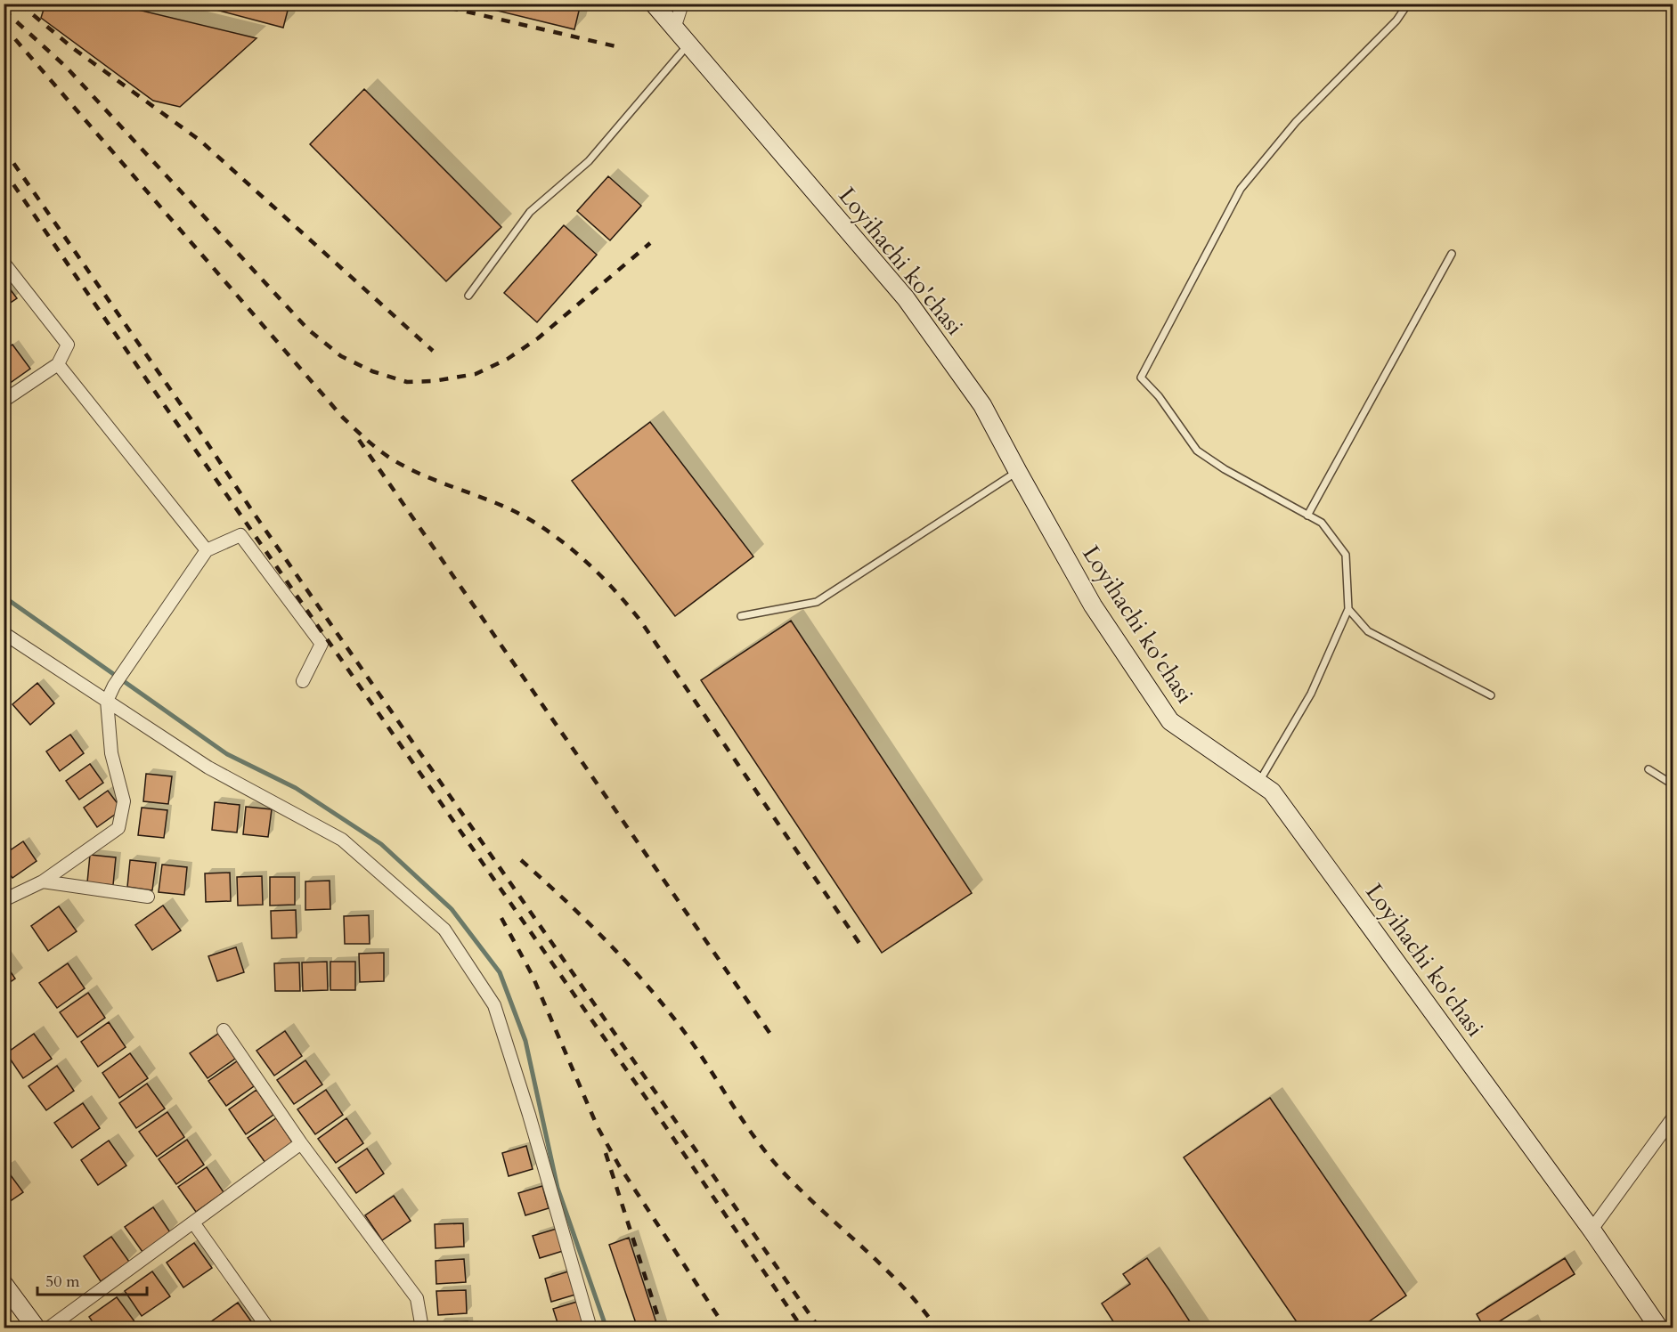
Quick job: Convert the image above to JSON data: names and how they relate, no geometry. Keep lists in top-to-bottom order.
{
  "streets": {
    "street": ["Loyihachi ko'chasi"]
  },
  "scale_bar": "50 m"
}
